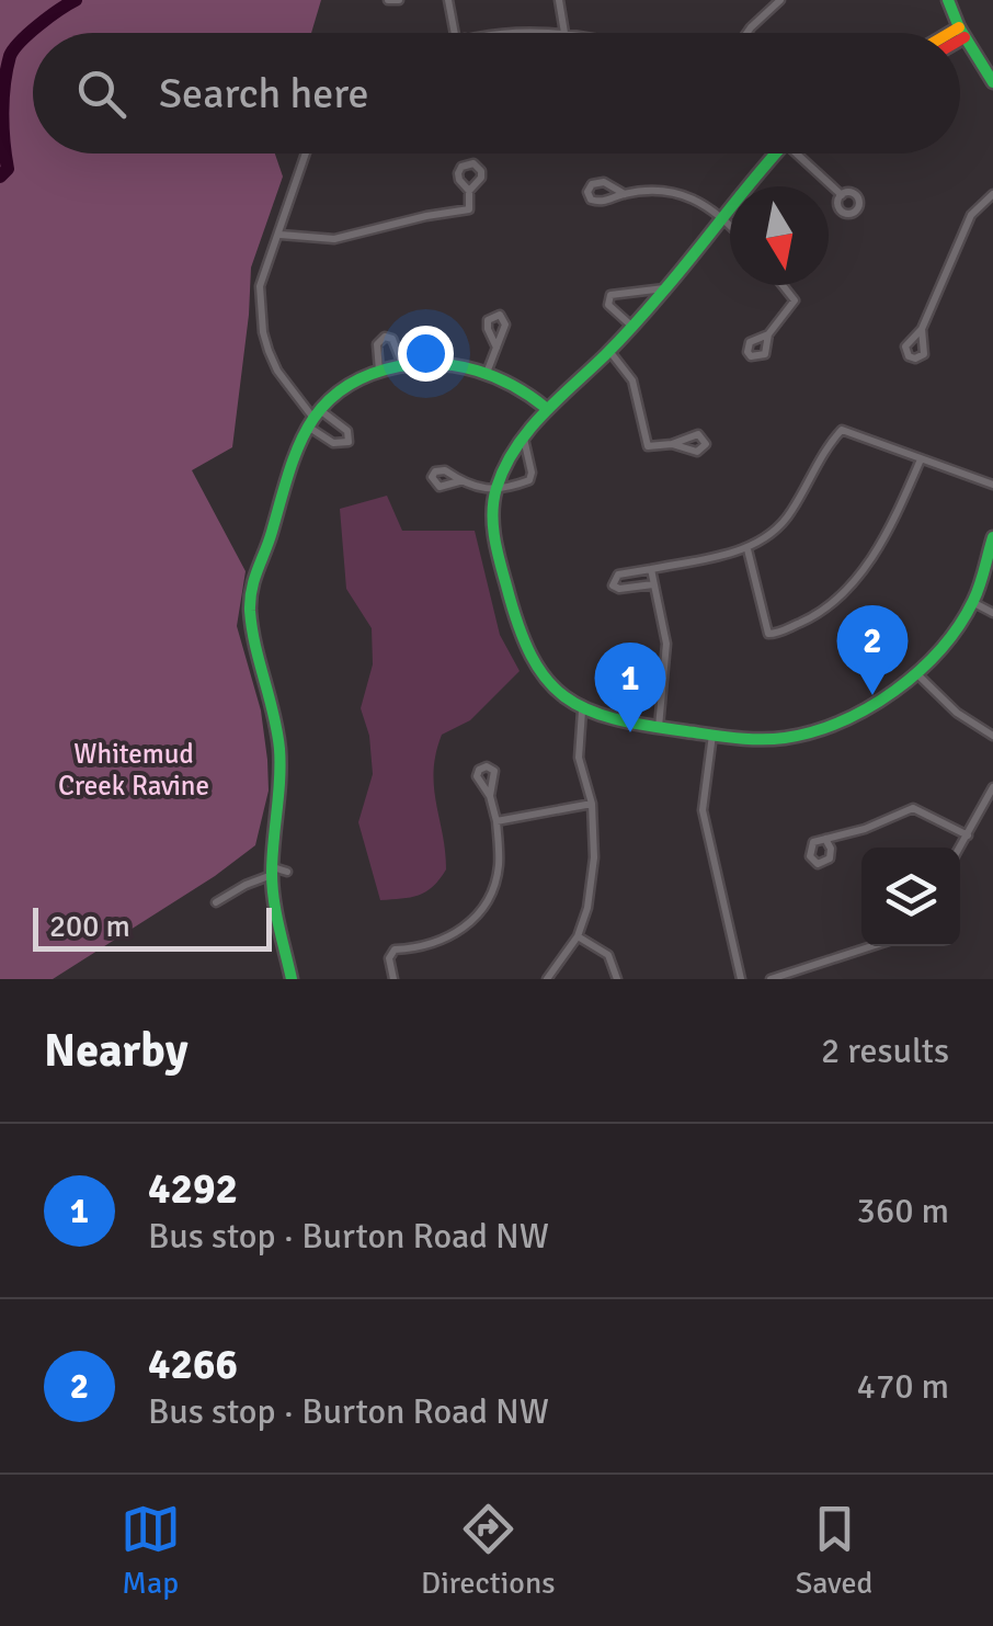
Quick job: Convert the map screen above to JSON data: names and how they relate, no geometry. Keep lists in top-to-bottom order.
{
  "parks": ["Whitemud Creek Ravine"],
  "scale_bar": "200 m",
  "north": "bottom",
  "page": {
    "search": "Search here",
    "pins": ["2", "1"],
    "scale": "200 m",
    "heading": ["Nearby", "2 results"],
    "list": [
      {
        "mark": "1",
        "name": "4292",
        "note": "Bus stop · Burton Road NW",
        "value": "360 m"
      },
      {
        "mark": "2",
        "name": "4266",
        "note": "Bus stop · Burton Road NW",
        "value": "470 m"
      }
    ],
    "nav": ["Map", "Directions", "Saved"]
  }
}
